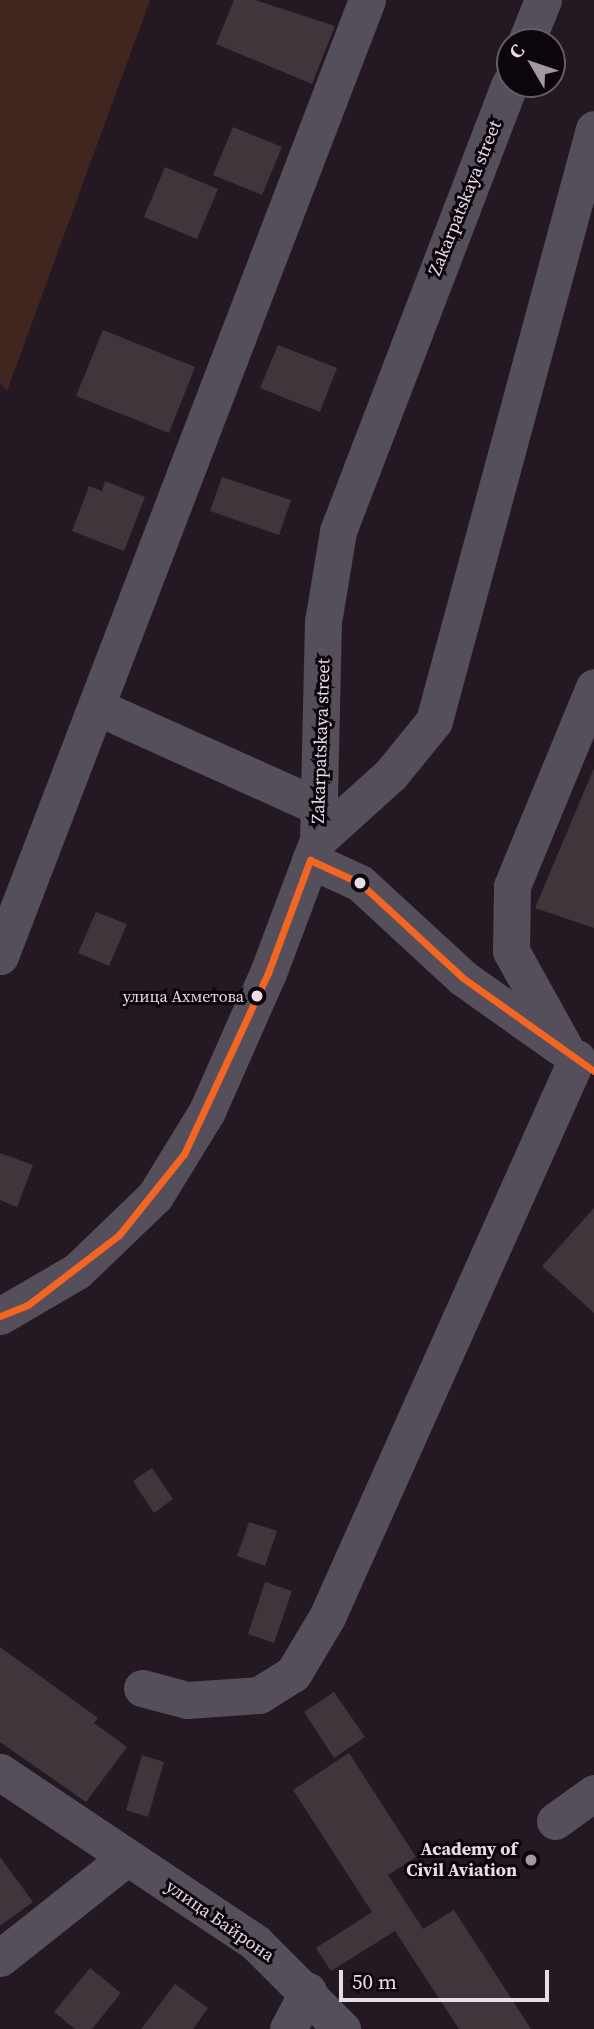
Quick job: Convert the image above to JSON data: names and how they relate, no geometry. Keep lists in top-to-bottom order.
{
  "streets": {
    "street": ["Zakarpatskaya street", "улица Байрона"]
  },
  "places": ["улица Ахметова", "Academy of Civil Aviation"],
  "scale_bar": "50 m",
  "north": "top left"
}
